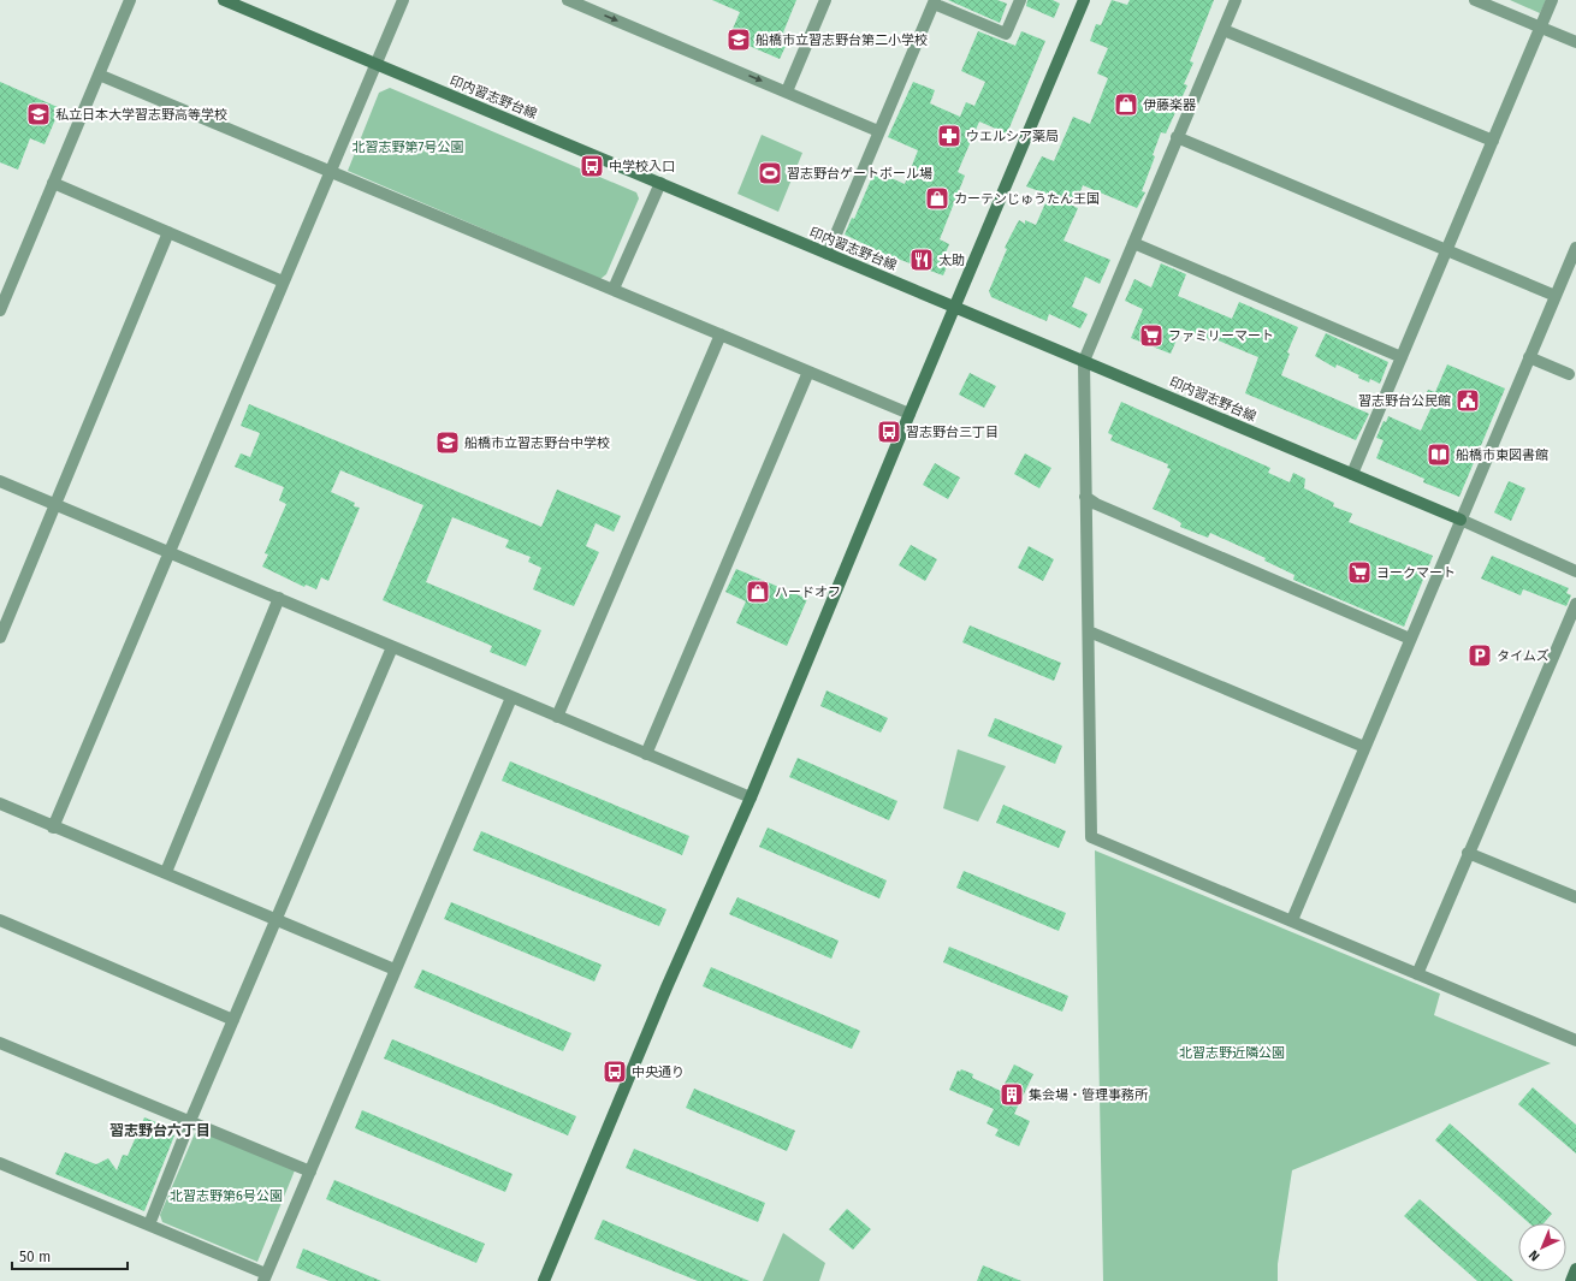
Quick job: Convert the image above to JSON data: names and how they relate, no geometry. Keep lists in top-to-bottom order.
{
  "streets": {
    "street": ["印内習志野台線"]
  },
  "districts": ["習志野台六丁目"],
  "parks": ["北習志野第7号公園", "北習志野近隣公園", "北習志野第6号公園"],
  "places": {
    "school or university": ["船橋市立習志野台第二小学校", "私立日本大学習志野高等学校", "船橋市立習志野台中学校"],
    "shop": ["伊藤楽器", "カーテンじゅうたん王国", "ハードオフ"],
    "pharmacy": ["ウエルシア薬局"],
    "bus stop": ["中学校入口", "習志野台三丁目", "中央通り"],
    "sports": ["習志野台ゲートボール場"],
    "restaurant": ["太助"],
    "supermarket": ["ファミリーマート", "ヨークマート"],
    "public building": ["習志野台公民館"],
    "library": ["船橋市東図書館"],
    "parking": ["タイムズ"],
    "building": ["集会場・管理事務所"]
  },
  "scale_bar": "50 m",
  "north": "bottom left"
}
